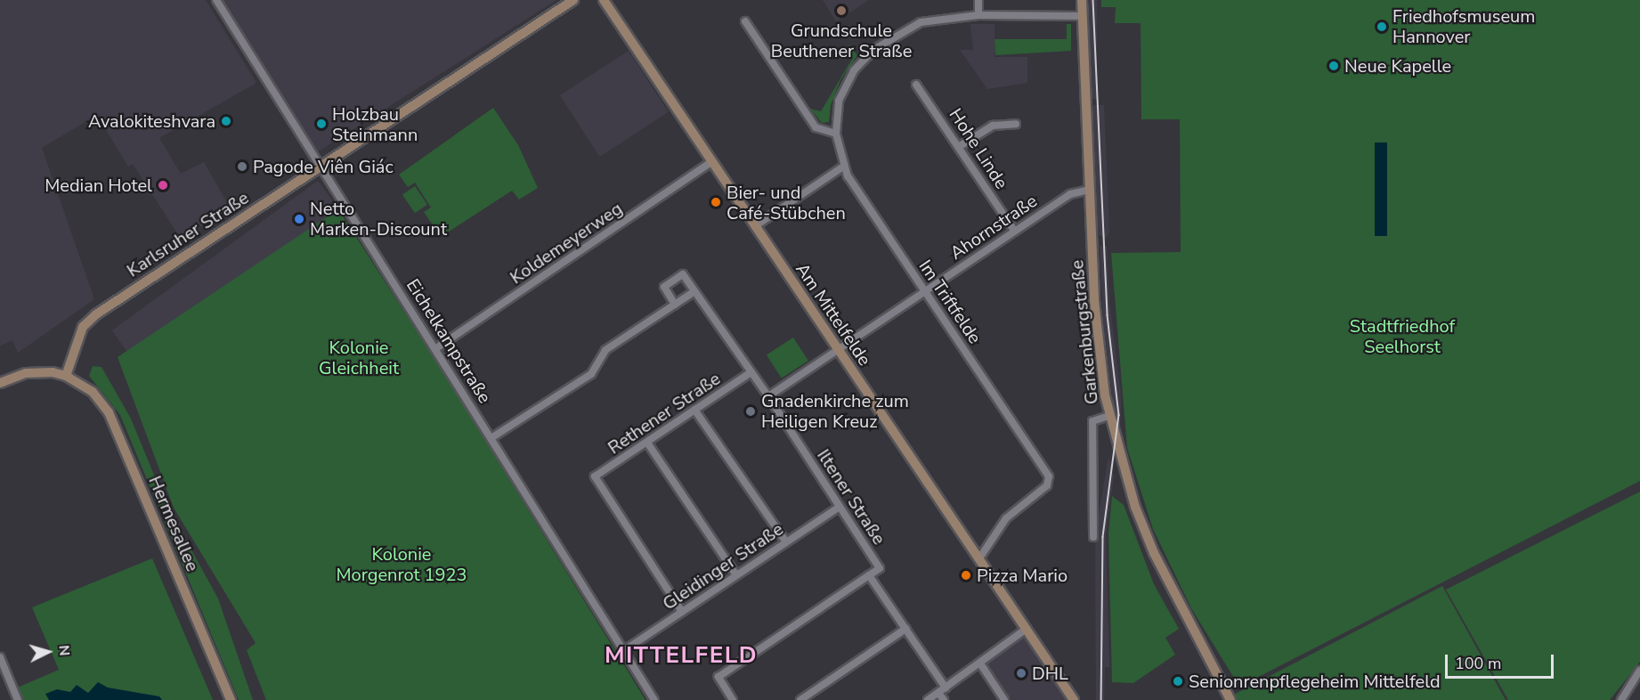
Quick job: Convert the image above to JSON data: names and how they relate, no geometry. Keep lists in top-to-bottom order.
{
  "streets": {
    "street": [
      "Hohe Linde",
      "Ahornstraße",
      "Karlsruher Straße",
      "Koldemeyerweg",
      "Im Triftfelde",
      "Am Mittelfelde",
      "Garkenburgstraße",
      "Eichelkampstraße",
      "Rethener Straße",
      "Iltener Straße",
      "Hermesallee",
      "Gleidinger Straße"
    ]
  },
  "crossings": [
    ["Hohe Linde", "Ahornstraße"],
    ["Ahornstraße", "Im Triftfelde"],
    ["Ahornstraße", "Am Mittelfelde"],
    ["Ahornstraße", "Garkenburgstraße"],
    ["Ahornstraße", "Iltener Straße"],
    ["Karlsruher Straße", "Eichelkampstraße"],
    ["Karlsruher Straße", "Hermesallee"],
    ["Koldemeyerweg", "Am Mittelfelde"],
    ["Koldemeyerweg", "Eichelkampstraße"],
    ["Im Triftfelde", "Am Mittelfelde"],
    ["Im Triftfelde", "Garkenburgstraße"],
    ["Eichelkampstraße", "Gleidinger Straße"],
    ["Rethener Straße", "Iltener Straße"],
    ["Rethener Straße", "Gleidinger Straße"],
    ["Iltener Straße", "Gleidinger Straße"]
  ],
  "districts": ["MITTELFELD"],
  "parks": ["Stadtfriedhof Seelhorst", "Kolonie Gleichheit", "Kolonie Morgenrot 1923"],
  "places": [
    "Grundschule Beuthener Straße",
    "Friedhofsmuseum Hannover",
    "Neue Kapelle",
    "Avalokiteshvara",
    "Holzbau Steinmann",
    "Pagode Viên Giác",
    "Median Hotel",
    "Bier- und Café-Stübchen",
    "Netto Marken-Discount",
    "Gnadenkirche zum Heiligen Kreuz",
    "Pizza Mario",
    "DHL",
    "Senionrenpflegeheim Mittelfeld"
  ],
  "scale_bar": "100 m",
  "north": "right"
}
